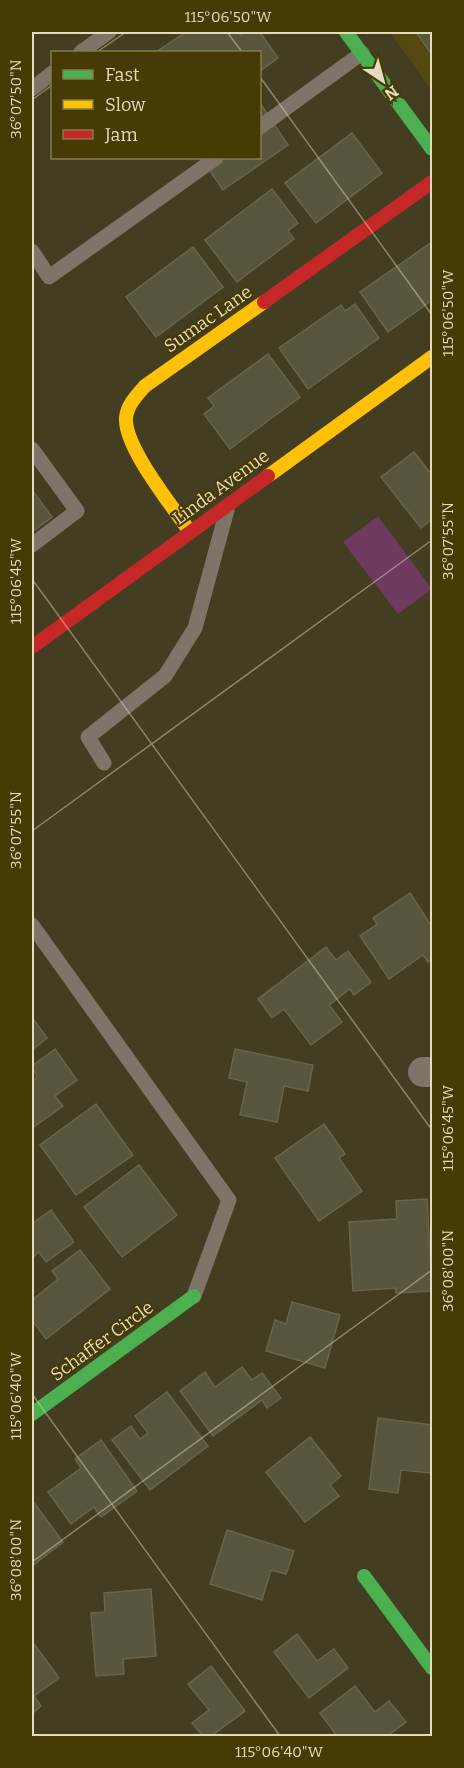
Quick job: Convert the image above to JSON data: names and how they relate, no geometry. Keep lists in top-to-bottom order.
{
  "streets": {
    "street": ["Sumac Lane", "Linda Avenue", "Schaffer Circle"]
  },
  "crossings": [
    ["Sumac Lane", "Linda Avenue"]
  ],
  "legend": ["Fast", "Slow", "Jam"],
  "north": "bottom right",
  "coordinates": [
    "115°06'50\"W",
    "36°07'50\"N",
    "36°07'55\"N",
    "115°06'45\"W",
    "36°08'00\"N",
    "115°06'40\"W"
  ]
}
